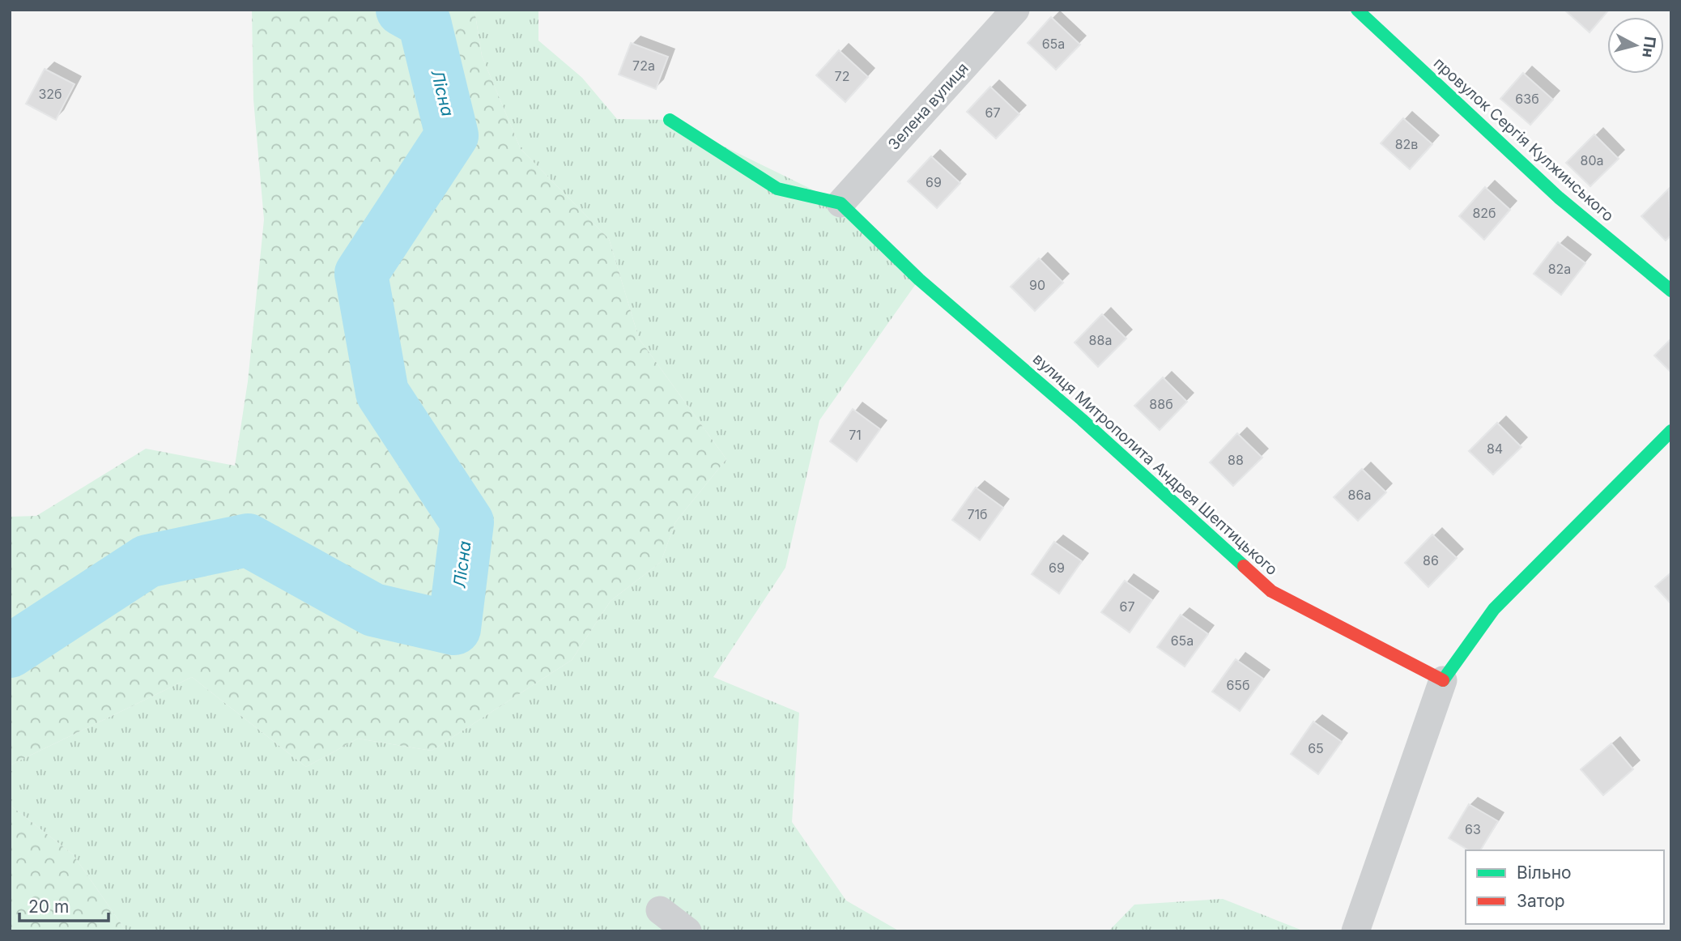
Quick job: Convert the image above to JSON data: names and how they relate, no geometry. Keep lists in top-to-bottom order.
{
  "streets": {
    "street": ["Зелена вулиця", "провулок Сергія Кулжинського", "вулиця Митрополита Андрея Шептицького"]
  },
  "crossings": [
    ["Зелена вулиця", "вулиця Митрополита Андрея Шептицького"]
  ],
  "water": ["Лісна"],
  "house_numbers": [
    "65а",
    "72а",
    "72",
    "32б",
    "63б",
    "67",
    "82в",
    "80а",
    "69",
    "82б",
    "82а",
    "90",
    "88а",
    "88б",
    "71",
    "84",
    "88",
    "86а",
    "71б",
    "86",
    "69",
    "67",
    "65а",
    "65б",
    "65",
    "63"
  ],
  "legend": ["Вільно", "Затор"],
  "scale_bar": "20 m",
  "north": "right"
}
